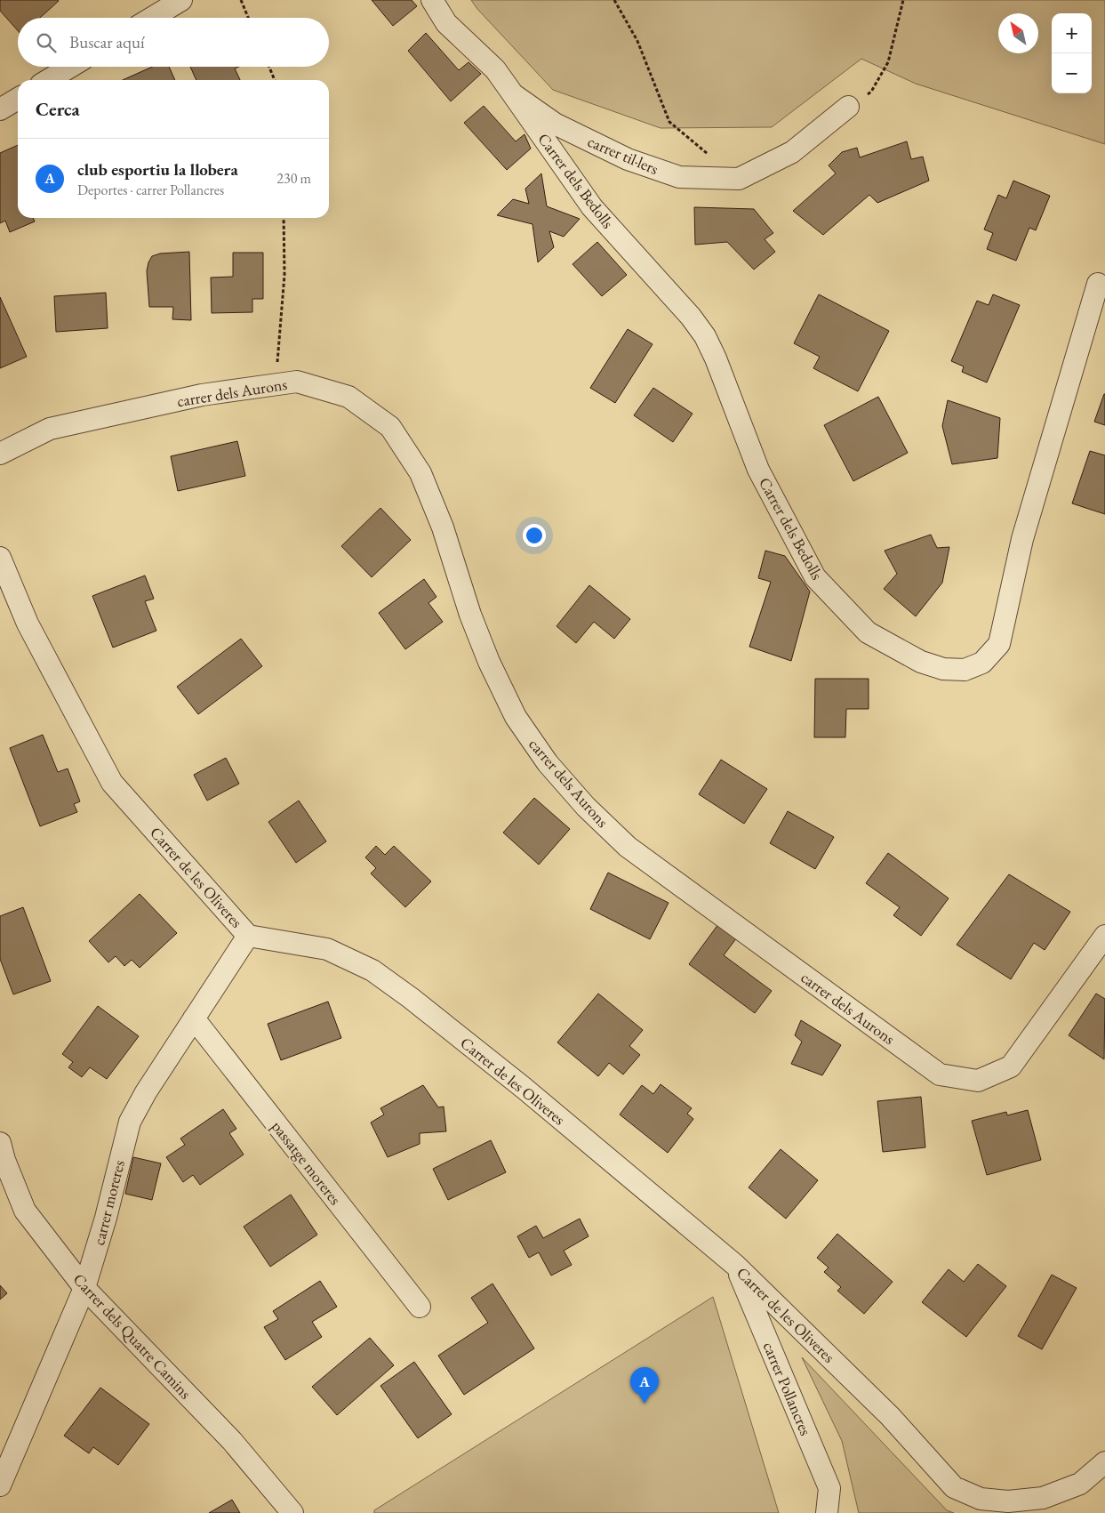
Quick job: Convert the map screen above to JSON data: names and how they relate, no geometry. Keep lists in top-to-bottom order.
{
  "streets": {
    "street": [
      "carrer til·lers",
      "Carrer dels Bedolls",
      "carrer dels Aurons",
      "Carrer de les Oliveres",
      "passatge moreres",
      "carrer moreres",
      "Carrer dels Quatre Camins",
      "carrer Pollancres"
    ]
  },
  "crossings": [
    ["carrer til·lers", "Carrer dels Bedolls"],
    ["Carrer de les Oliveres", "carrer moreres"],
    ["Carrer de les Oliveres", "carrer Pollancres"],
    ["passatge moreres", "carrer moreres"],
    ["carrer moreres", "Carrer dels Quatre Camins"]
  ],
  "north": "top left",
  "page": {
    "map_buttons": ["+", "−"],
    "search": "Buscar aquí",
    "heading": "Cerca",
    "list": [
      {
        "mark": "A",
        "name": "club esportiu la llobera",
        "note": "Deportes · carrer Pollancres",
        "value": "230 m"
      }
    ],
    "pins": "A"
  }
}
